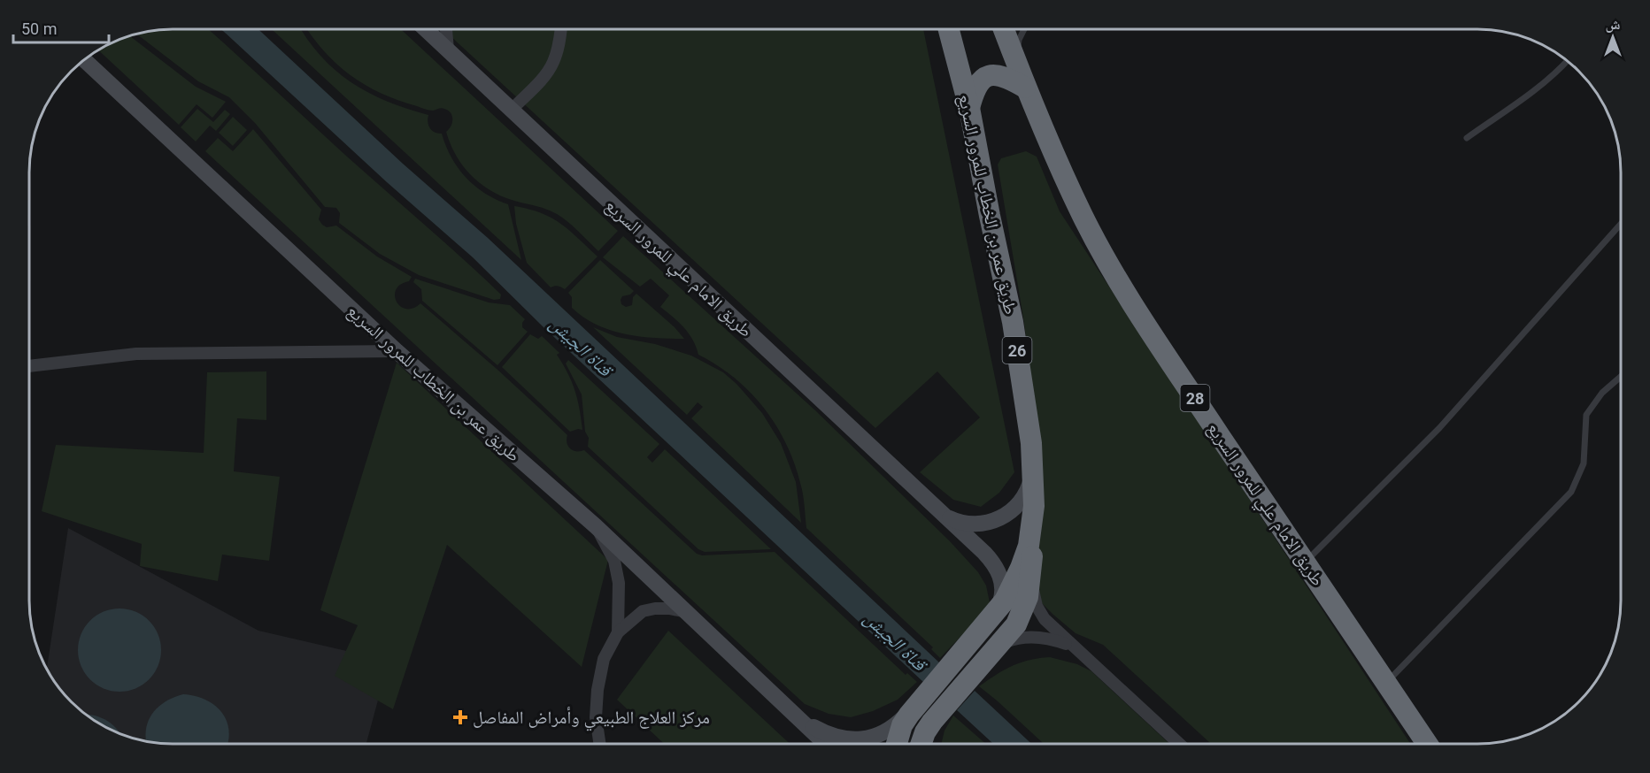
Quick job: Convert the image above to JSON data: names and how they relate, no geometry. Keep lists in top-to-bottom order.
{
  "streets": {
    "highway": [
      "طريق عمر بن الخطاب للمرور السريع",
      "طريق الامام علي للمرور السريع",
      "26",
      "28"
    ]
  },
  "crossings": [
    ["طريق عمر بن الخطاب للمرور السريع", "طريق الامام علي للمرور السريع"]
  ],
  "water": ["قناة الجيش"],
  "places": {
    "health": ["مركز العلاج الطبيعي وأمراض المفاصل"]
  },
  "scale_bar": "50 m",
  "north": "top"
}
